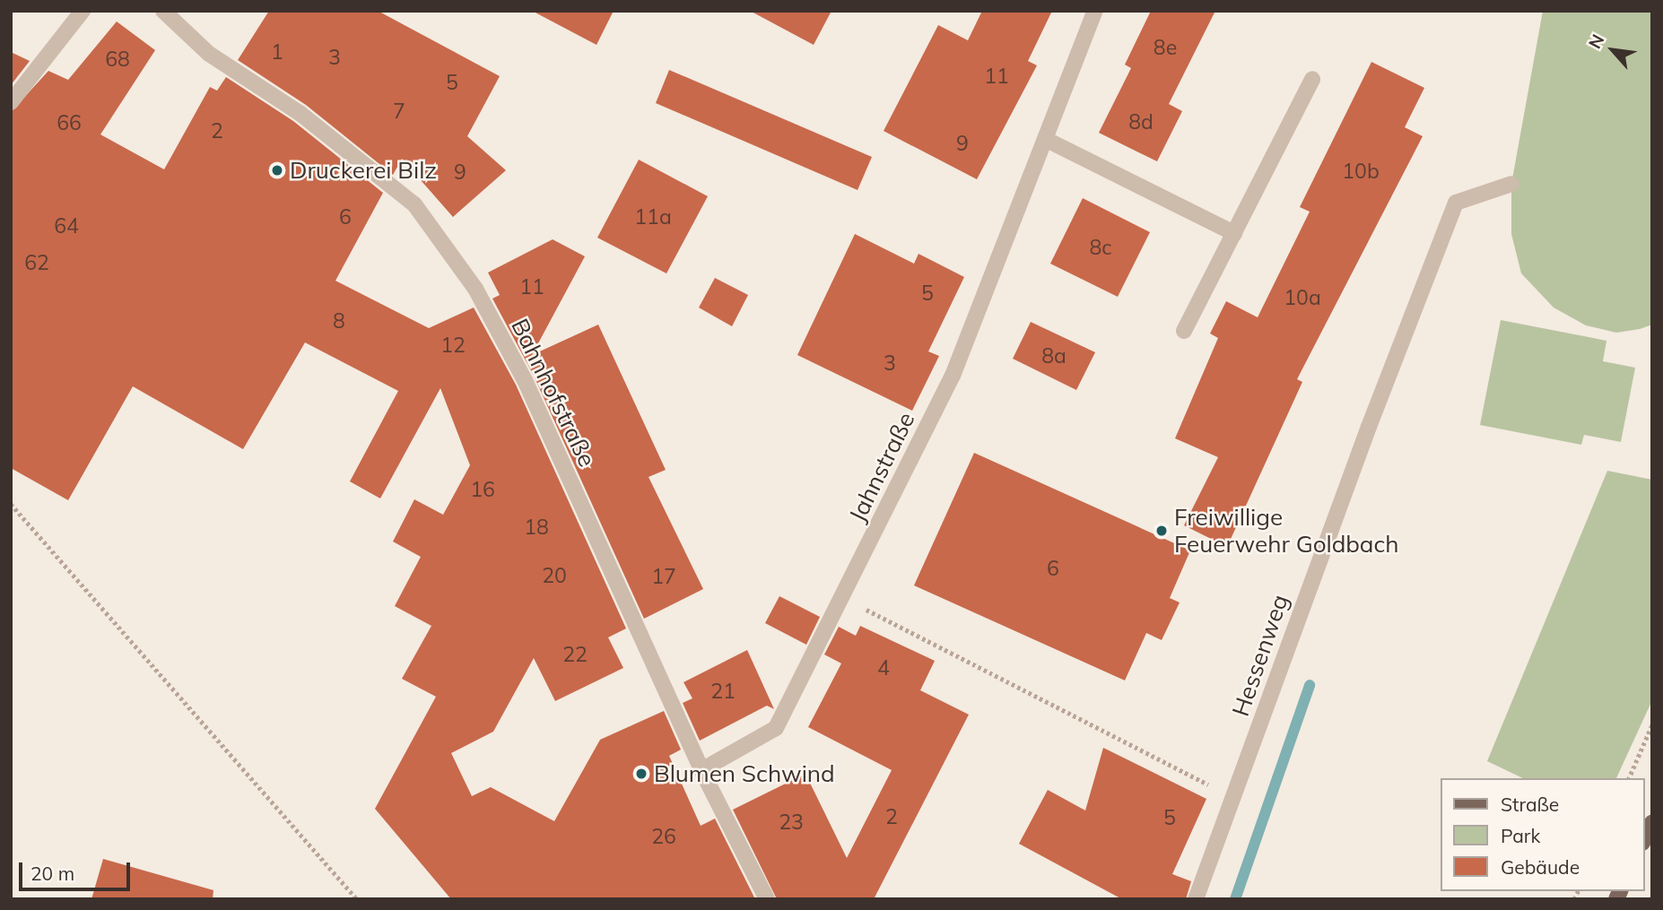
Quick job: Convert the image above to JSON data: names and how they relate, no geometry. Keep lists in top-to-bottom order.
{
  "streets": {
    "street": ["Bahnhofstraße", "Jahnstraße", "Hessenweg"]
  },
  "crossings": [
    ["Bahnhofstraße", "Jahnstraße"]
  ],
  "places": ["Druckerei Bilz", "Freiwillige Feuerwehr Goldbach", "Blumen Schwind"],
  "house_numbers": [
    "8e",
    "1",
    "3",
    "68",
    "11",
    "5",
    "7",
    "8d",
    "66",
    "2",
    "9",
    "10b",
    "9",
    "6",
    "11a",
    "64",
    "8c",
    "62",
    "11",
    "5",
    "10a",
    "8",
    "12",
    "8a",
    "3",
    "16",
    "18",
    "6",
    "20",
    "17",
    "22",
    "4",
    "21",
    "2",
    "5",
    "23",
    "26"
  ],
  "legend": ["Straße", "Park", "Gebäude"],
  "scale_bar": "20 m",
  "north": "top left"
}
